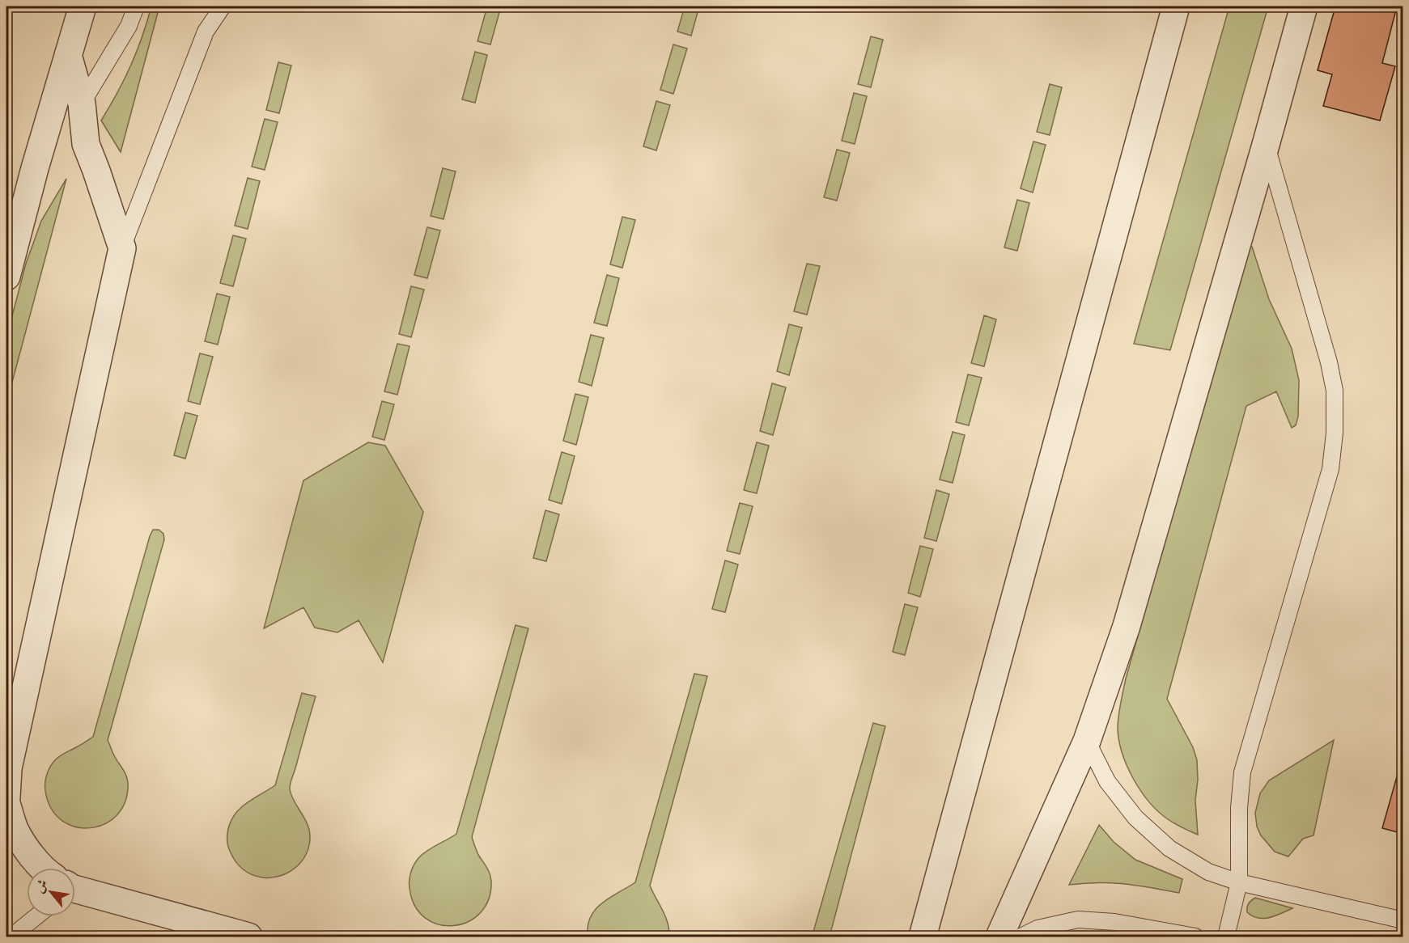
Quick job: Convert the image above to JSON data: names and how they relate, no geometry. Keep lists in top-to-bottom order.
{
  "north": "top left"
}
